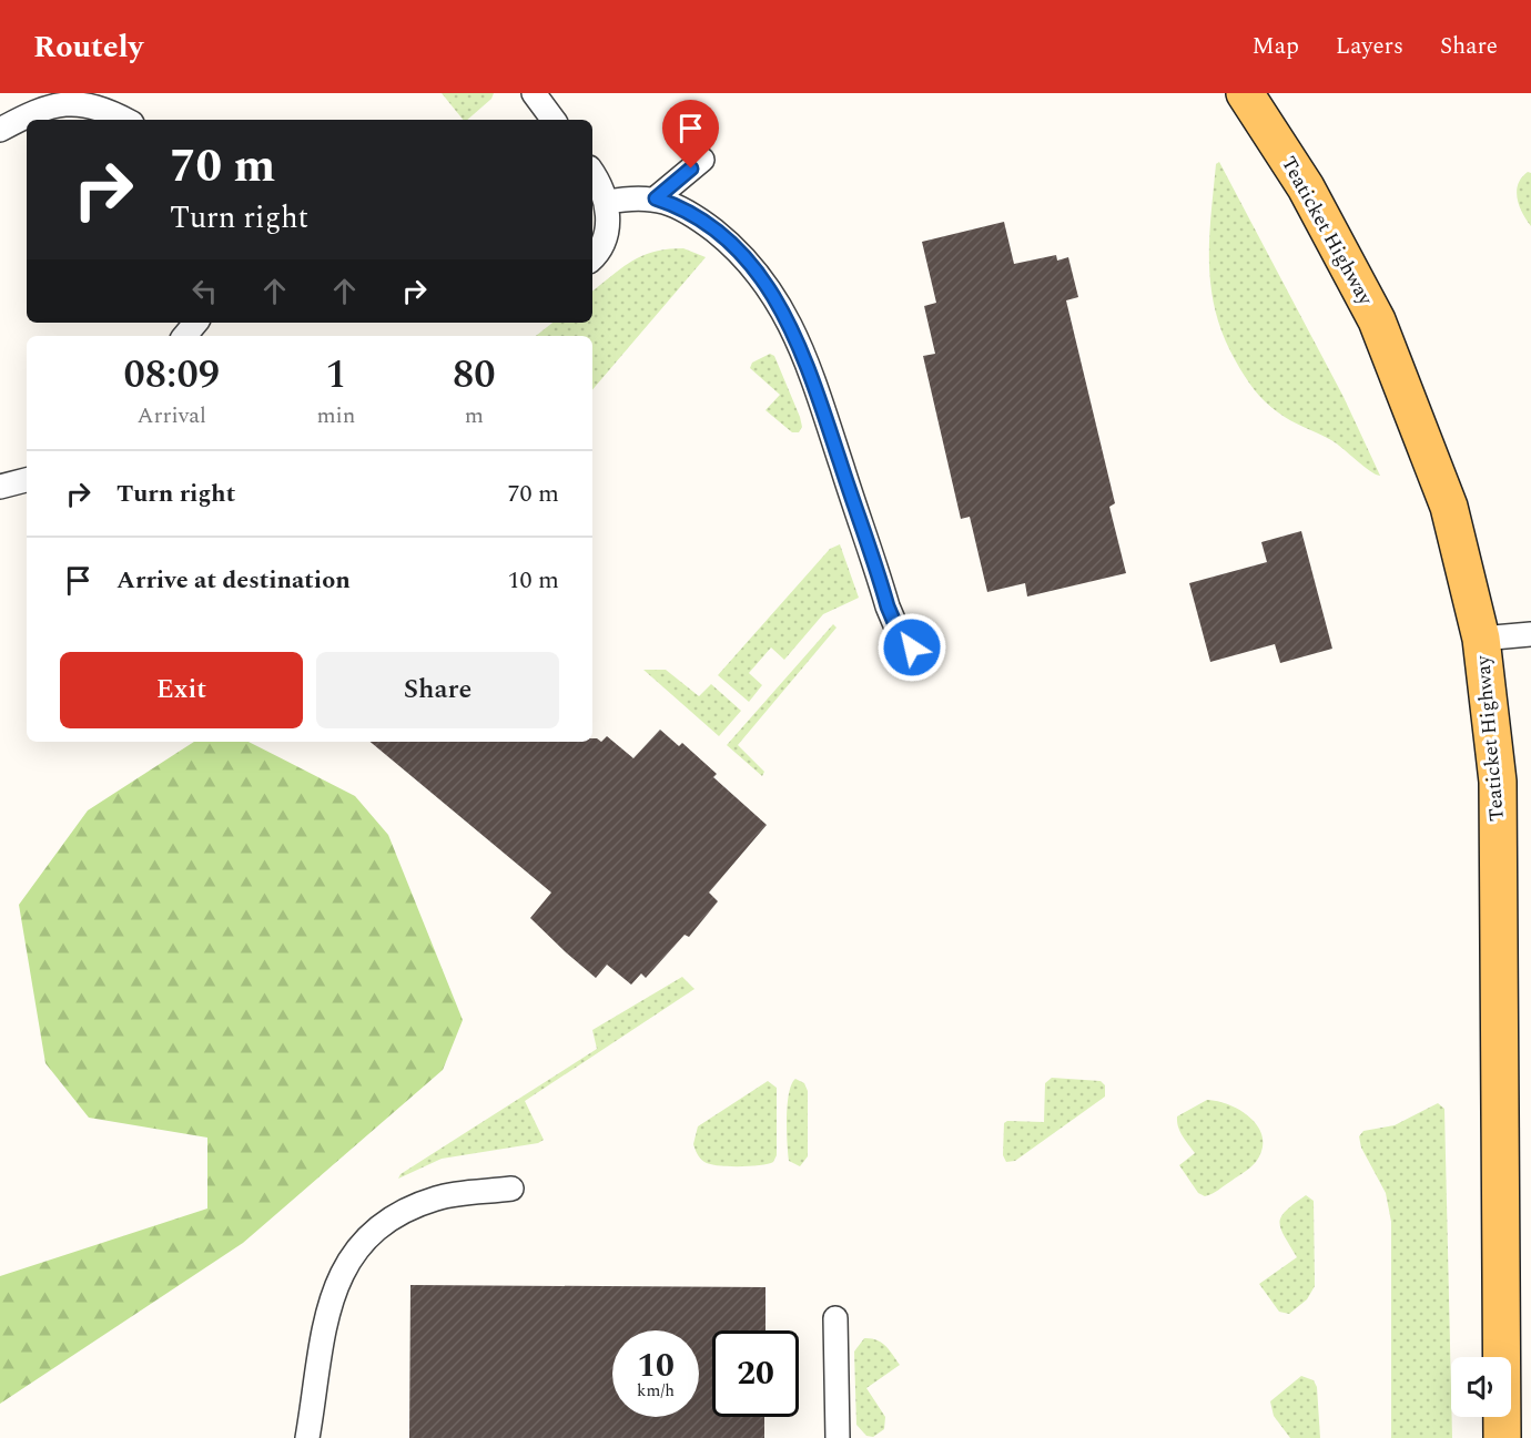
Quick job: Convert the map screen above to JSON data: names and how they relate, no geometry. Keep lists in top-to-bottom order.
{
  "streets": {
    "main road": ["Teaticket Highway"]
  },
  "page": {
    "header": "Routely",
    "nav": ["Map", "Layers", "Share"],
    "turn": ["70 m", "Turn right"],
    "eta": [
      "08:09",
      "Arrival",
      "1",
      "min",
      "80",
      "m"
    ],
    "list": [
      {
        "name": "Turn right",
        "value": "70 m"
      },
      {
        "name": "Arrive at destination",
        "value": "10 m"
      }
    ],
    "buttons": ["Exit", "Share"],
    "speed": "10 km/h",
    "limit": "20"
  }
}
